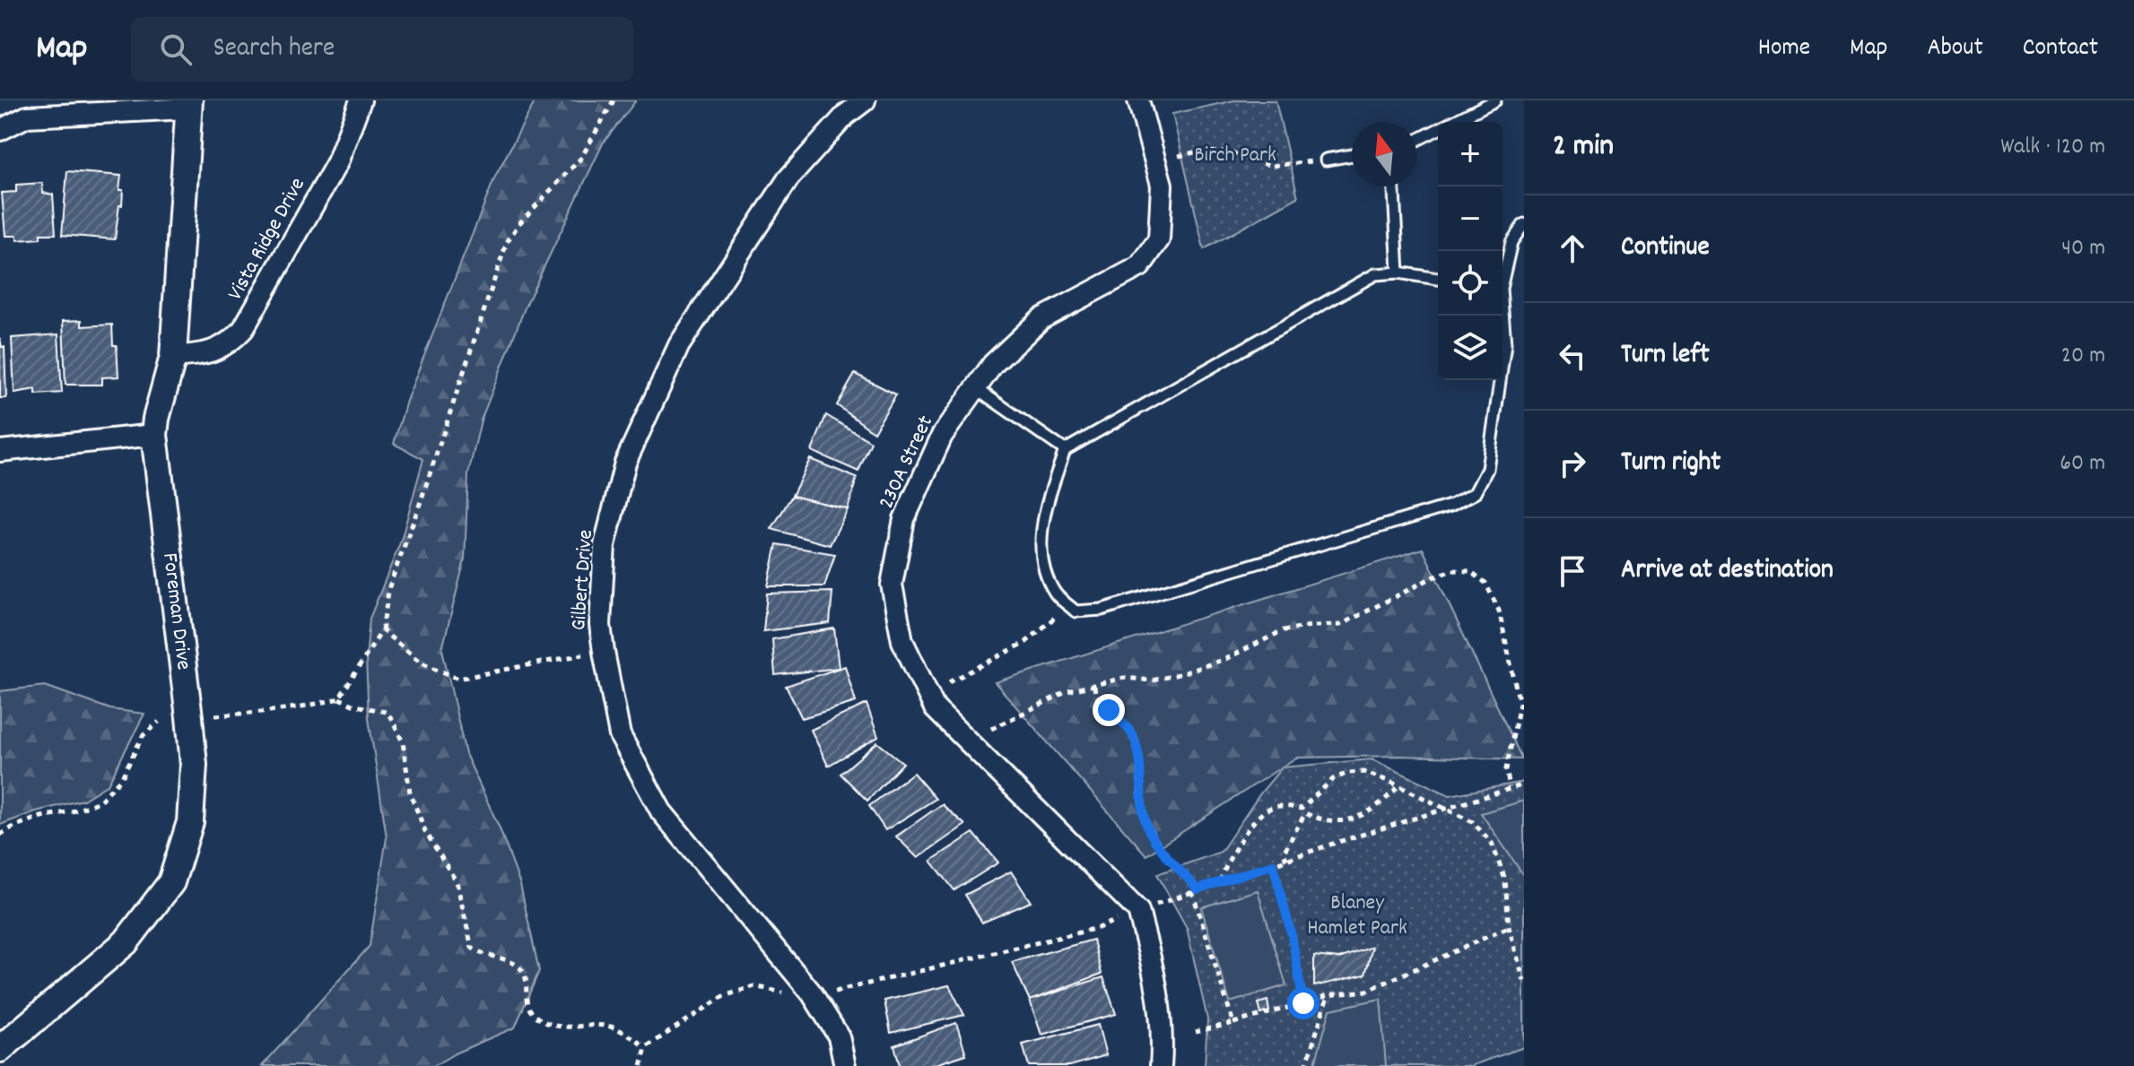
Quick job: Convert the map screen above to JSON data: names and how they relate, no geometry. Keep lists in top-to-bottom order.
{
  "streets": {
    "street": [
      "Vista Ridge Drive",
      "230A Street",
      "Gilbert Drive",
      "Foreman Drive"
    ]
  },
  "crossings": [
    ["Vista Ridge Drive", "Foreman Drive"]
  ],
  "parks": ["Birch Park", "Blaney Hamlet Park"],
  "north": "top",
  "page": {
    "header": "Map",
    "search": "Search here",
    "nav": [
      "Home",
      "Map",
      "About",
      "Contact"
    ],
    "heading": ["2 min", "Walk · 120 m"],
    "map_buttons": ["+", "−"],
    "list": [
      ["Continue", "40 m"],
      ["Turn left", "20 m"],
      ["Turn right", "60 m"],
      "Arrive at destination"
    ]
  }
}
